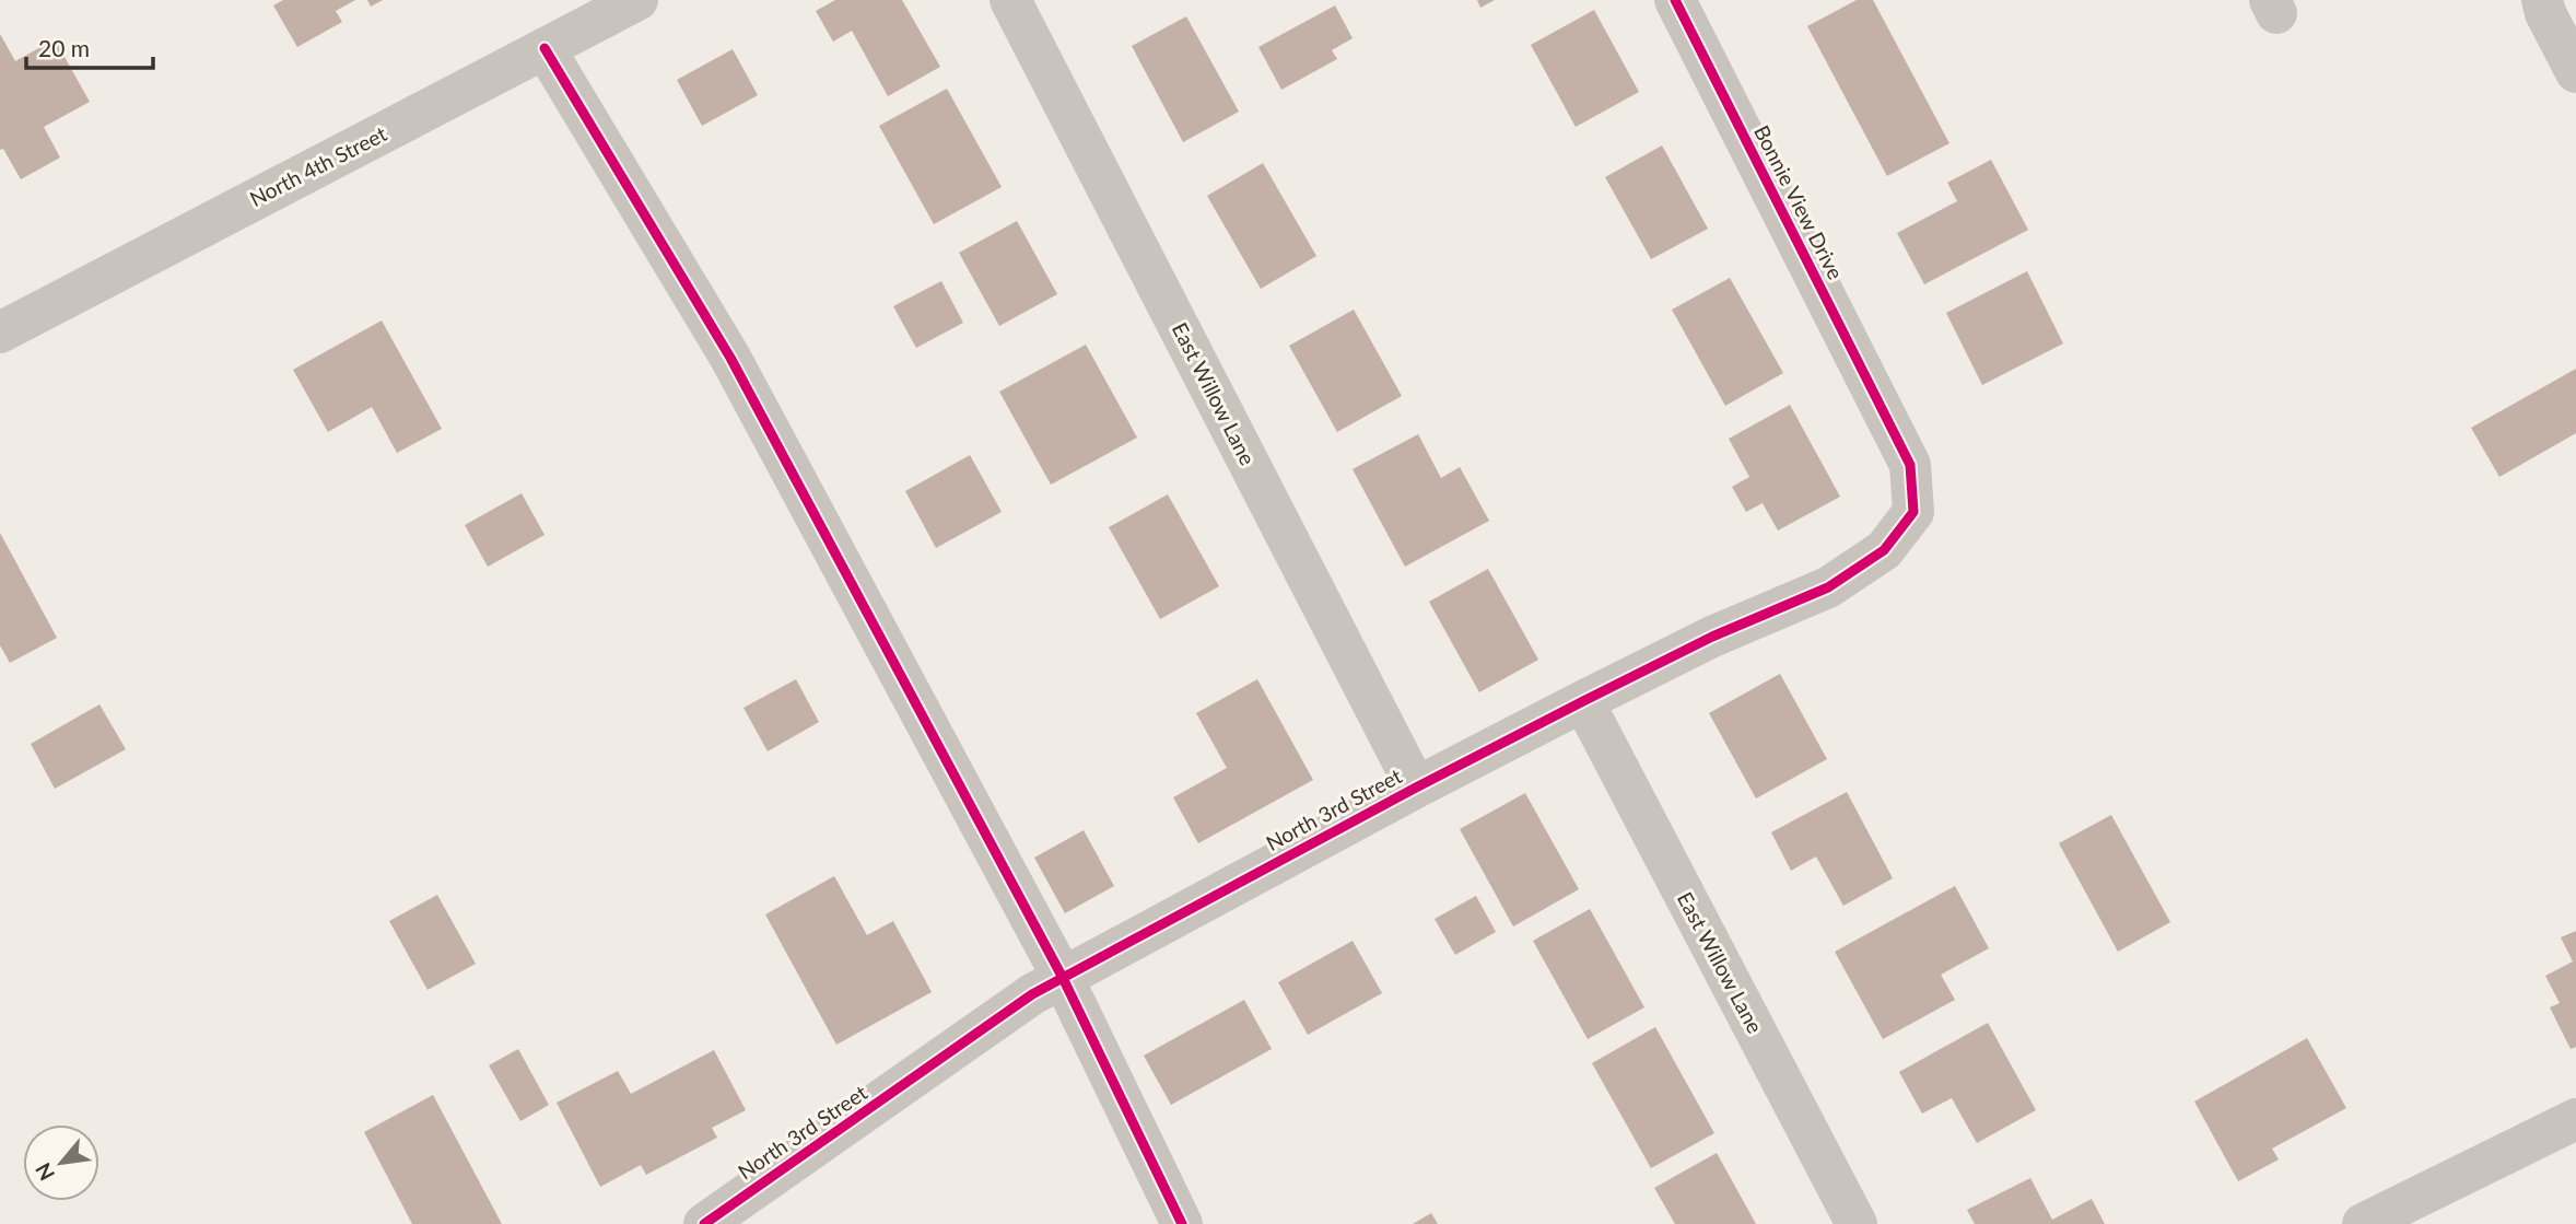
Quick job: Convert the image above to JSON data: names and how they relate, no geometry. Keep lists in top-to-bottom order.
{
  "streets": {
    "street": [
      "North 4th Street",
      "Bonnie View Drive",
      "East Willow Lane",
      "North 3rd Street"
    ]
  },
  "crossings": [
    ["Bonnie View Drive", "North 3rd Street"],
    ["East Willow Lane", "North 3rd Street"]
  ],
  "scale_bar": "20 m",
  "north": "bottom left"
}
